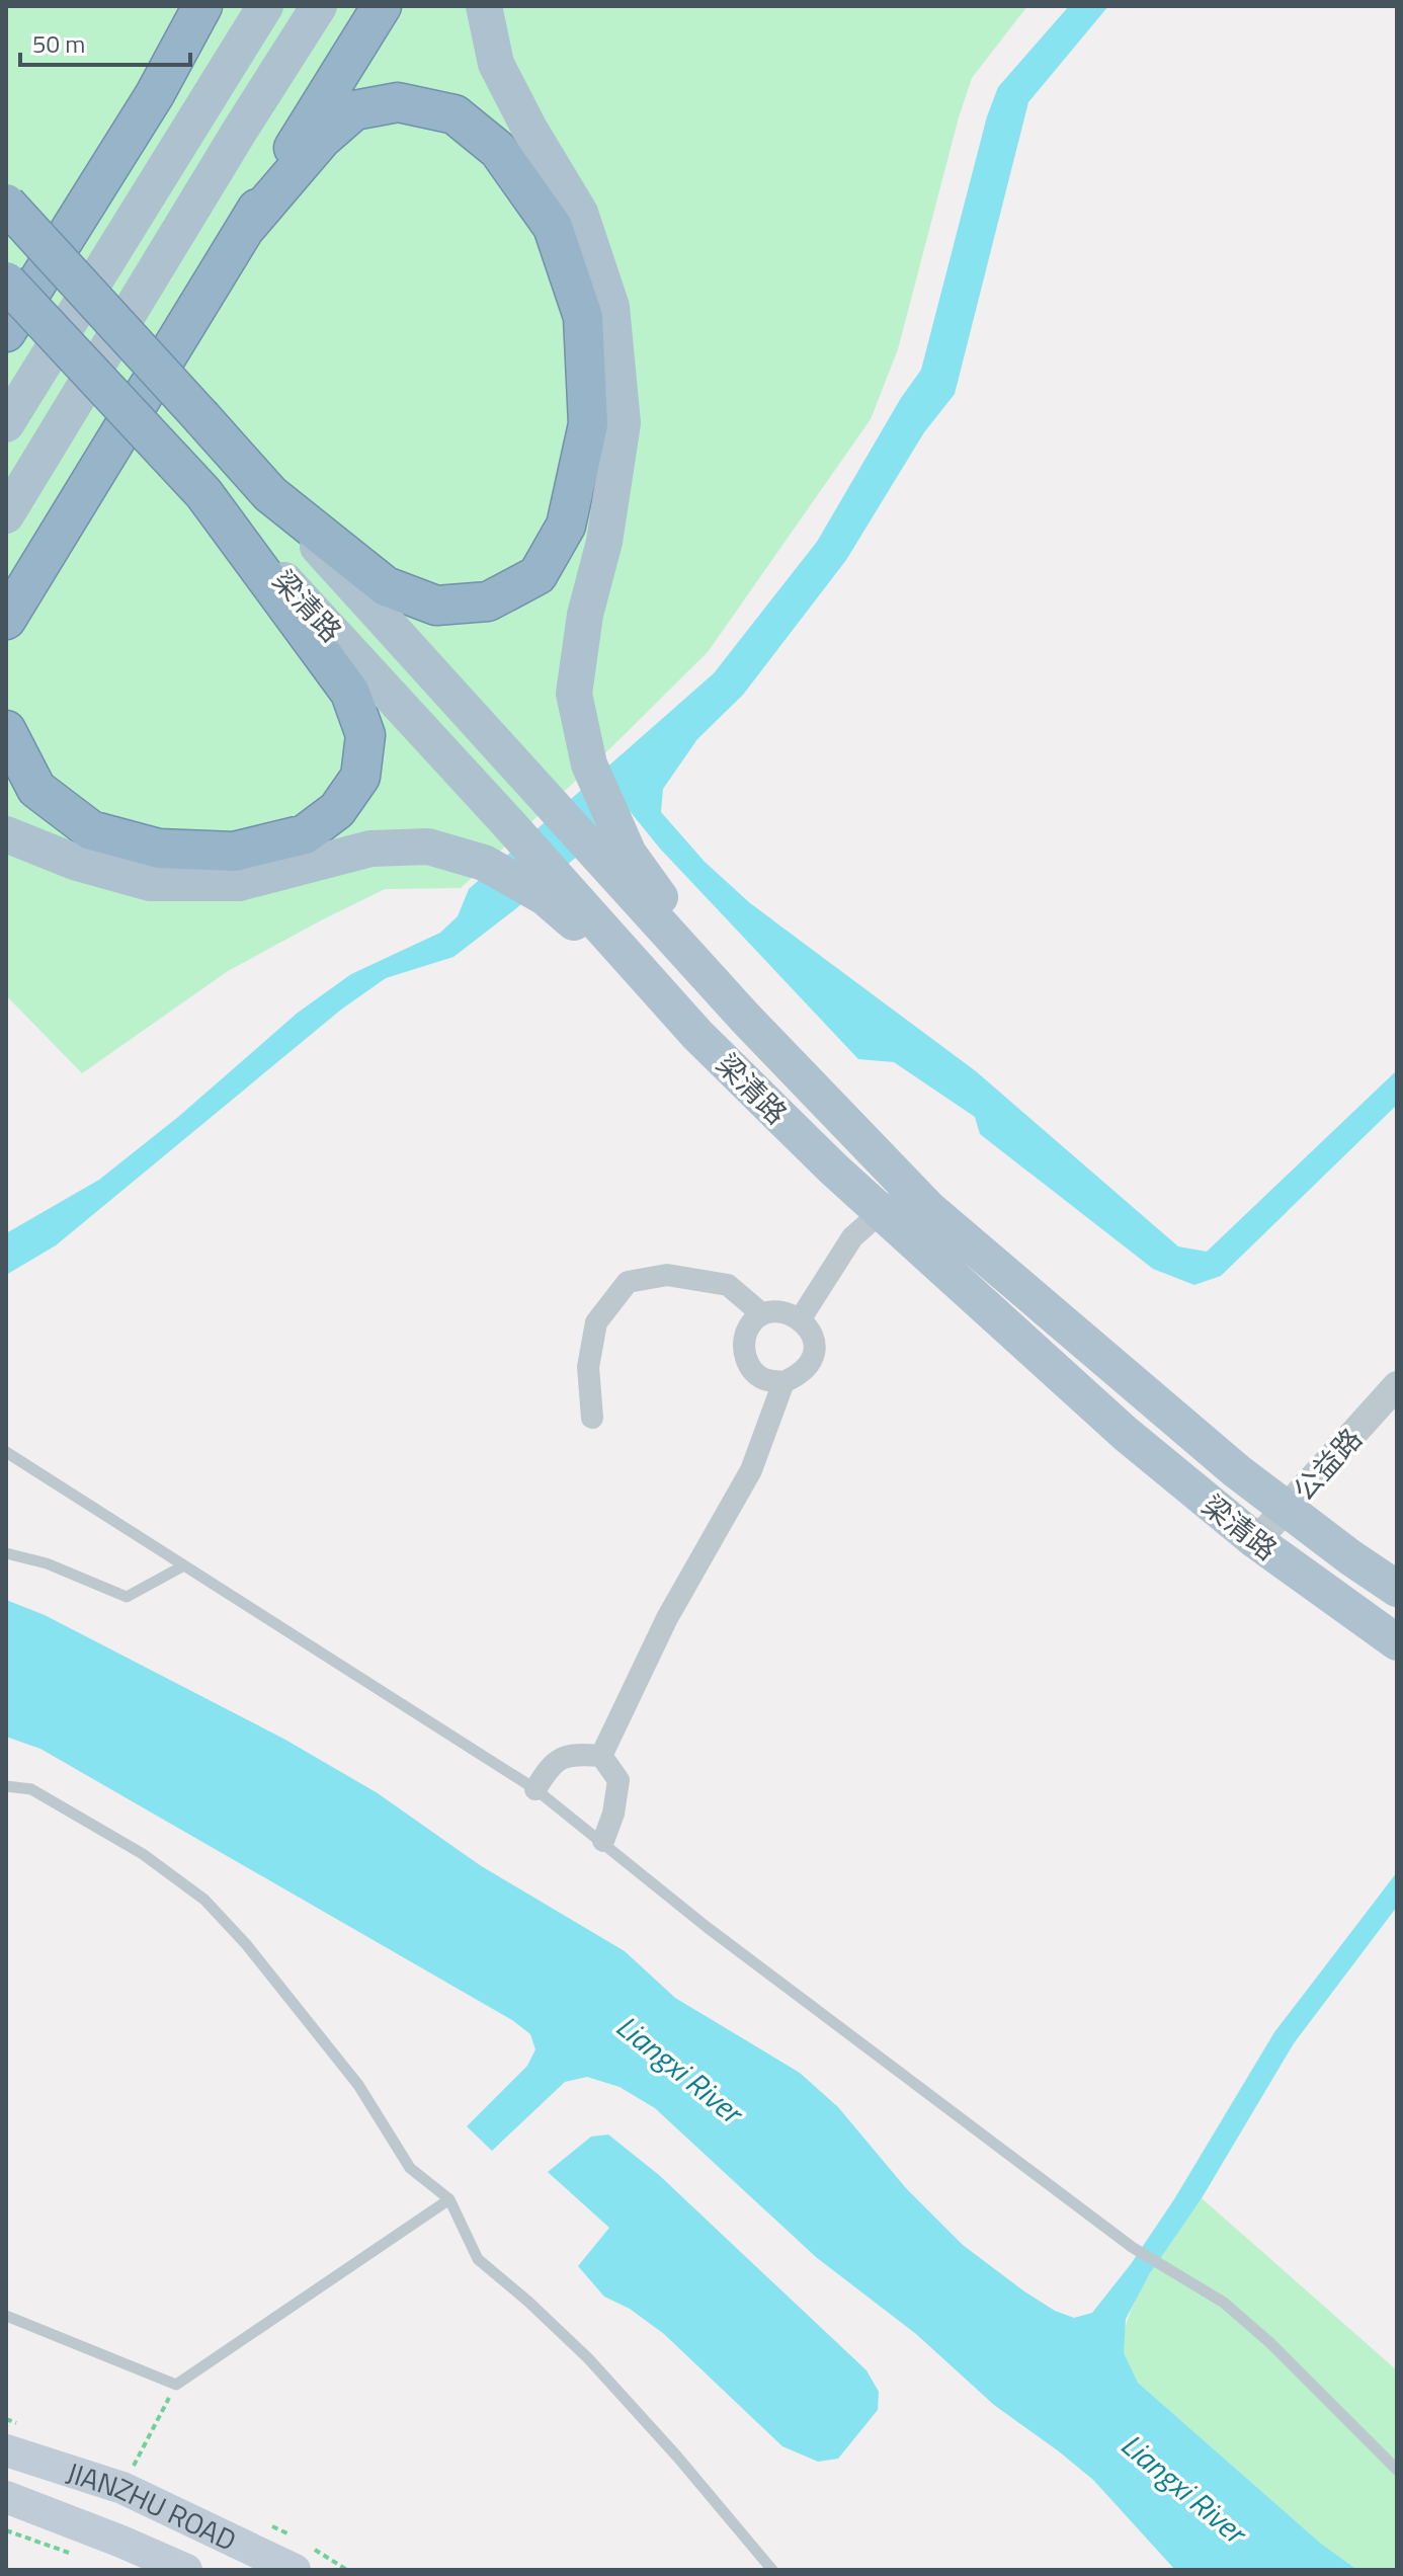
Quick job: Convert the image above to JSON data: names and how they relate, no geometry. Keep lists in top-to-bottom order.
{
  "streets": {
    "highway": ["梁清路"],
    "main road": ["JIANZHU ROAD"],
    "street": ["公益路"]
  },
  "crossings": [
    ["梁清路", "公益路"]
  ],
  "water": ["Liangxi River"],
  "scale_bar": "50 m"
}
